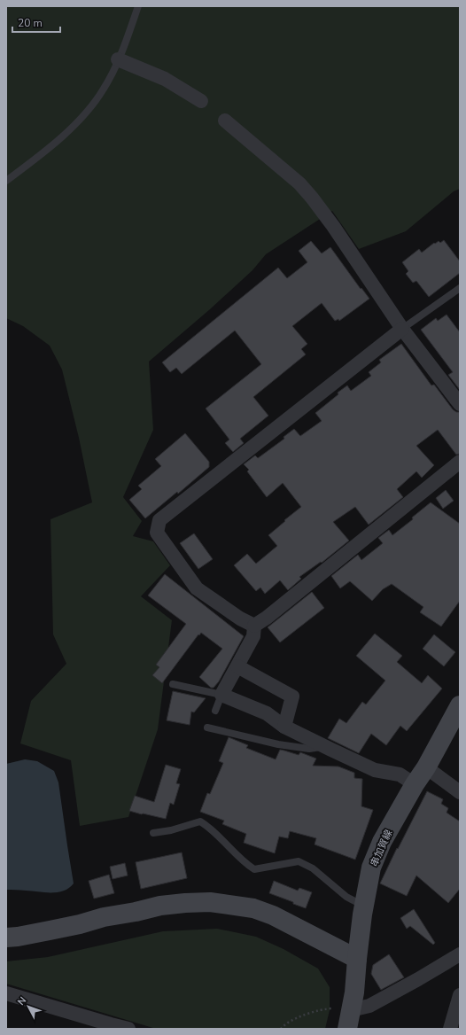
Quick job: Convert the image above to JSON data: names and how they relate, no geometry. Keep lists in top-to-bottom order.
{
  "streets": {
    "street": ["串加賀線"]
  },
  "scale_bar": "20 m",
  "north": "top left"
}
